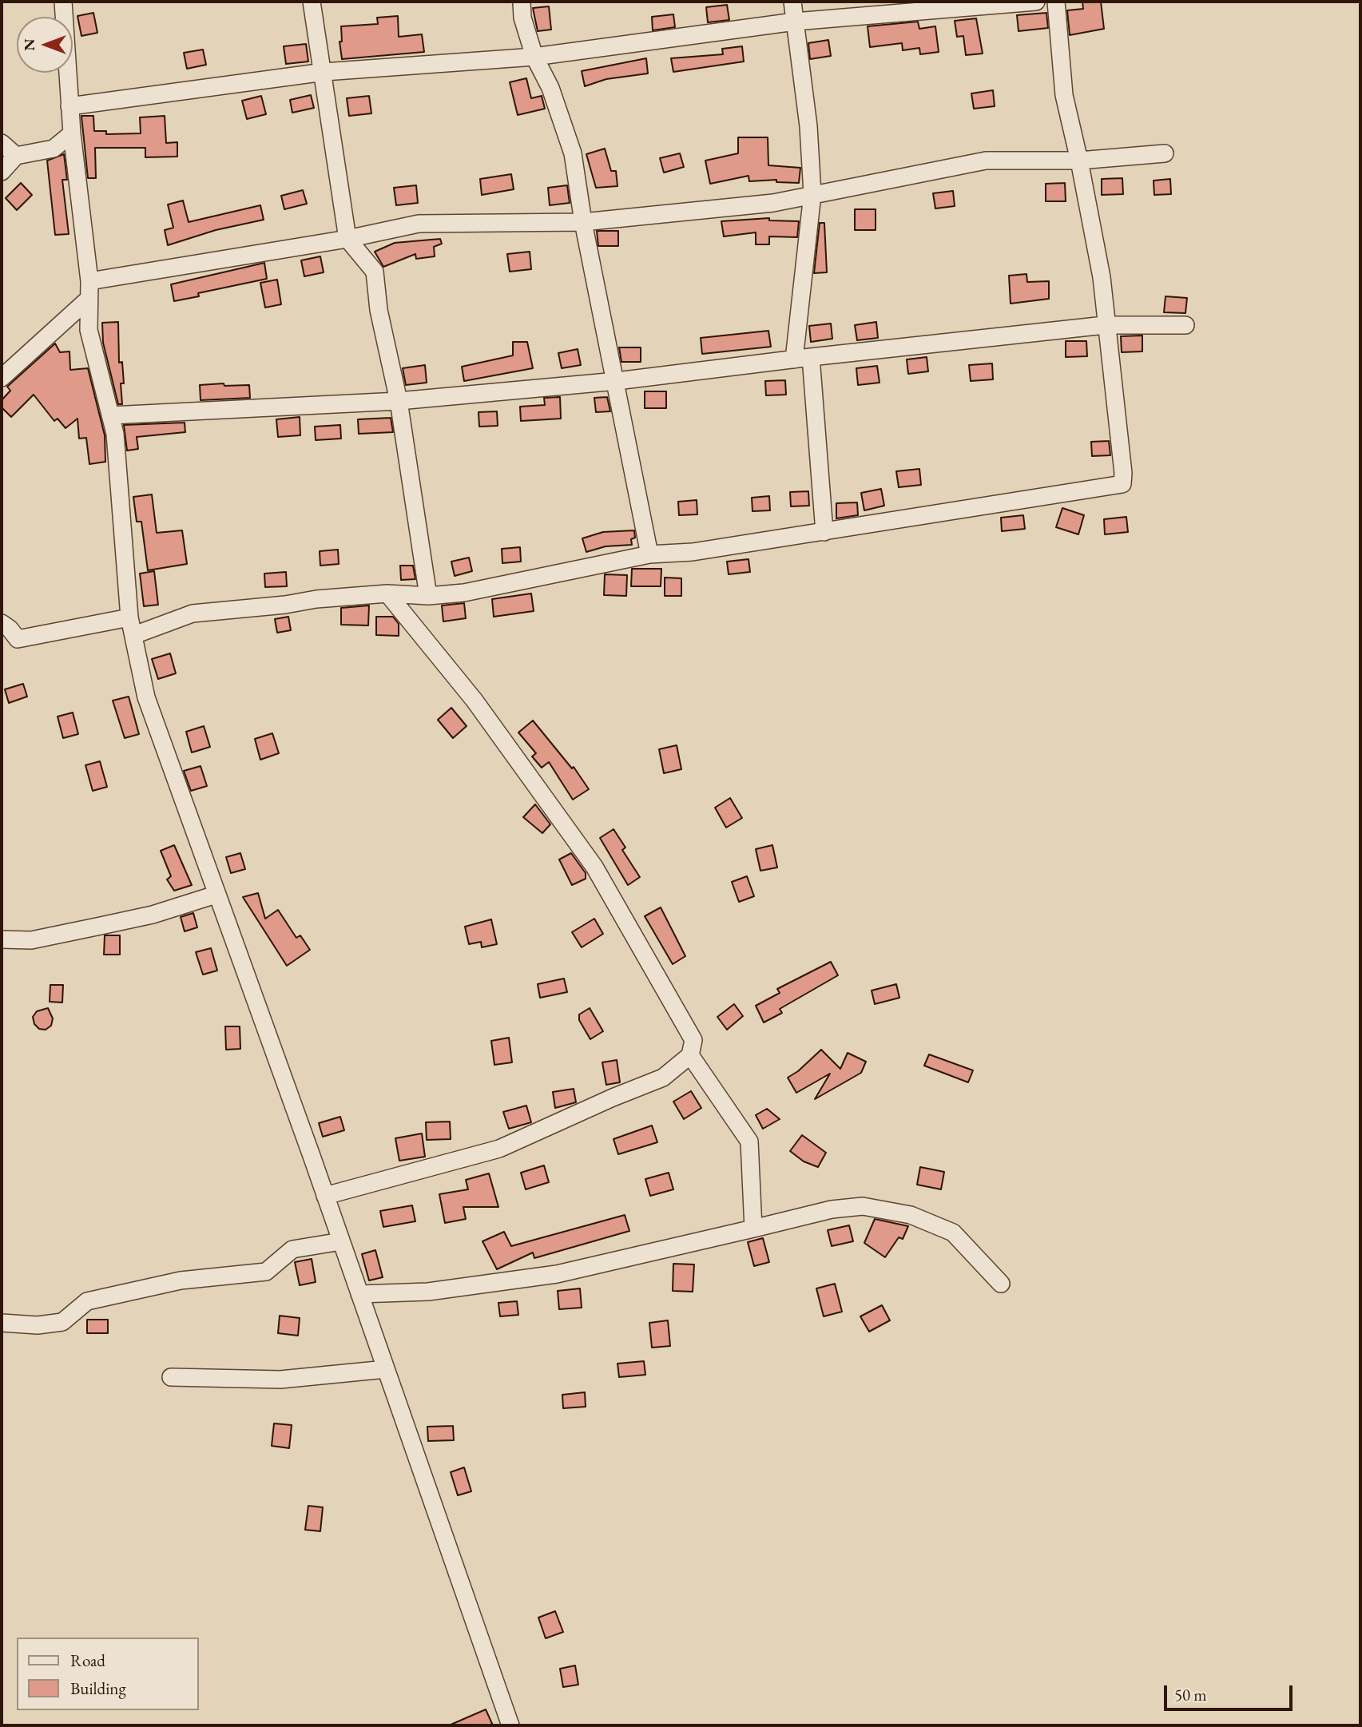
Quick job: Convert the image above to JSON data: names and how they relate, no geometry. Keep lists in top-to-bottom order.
{
  "legend": ["Road", "Building"],
  "scale_bar": "50 m",
  "north": "left"
}
